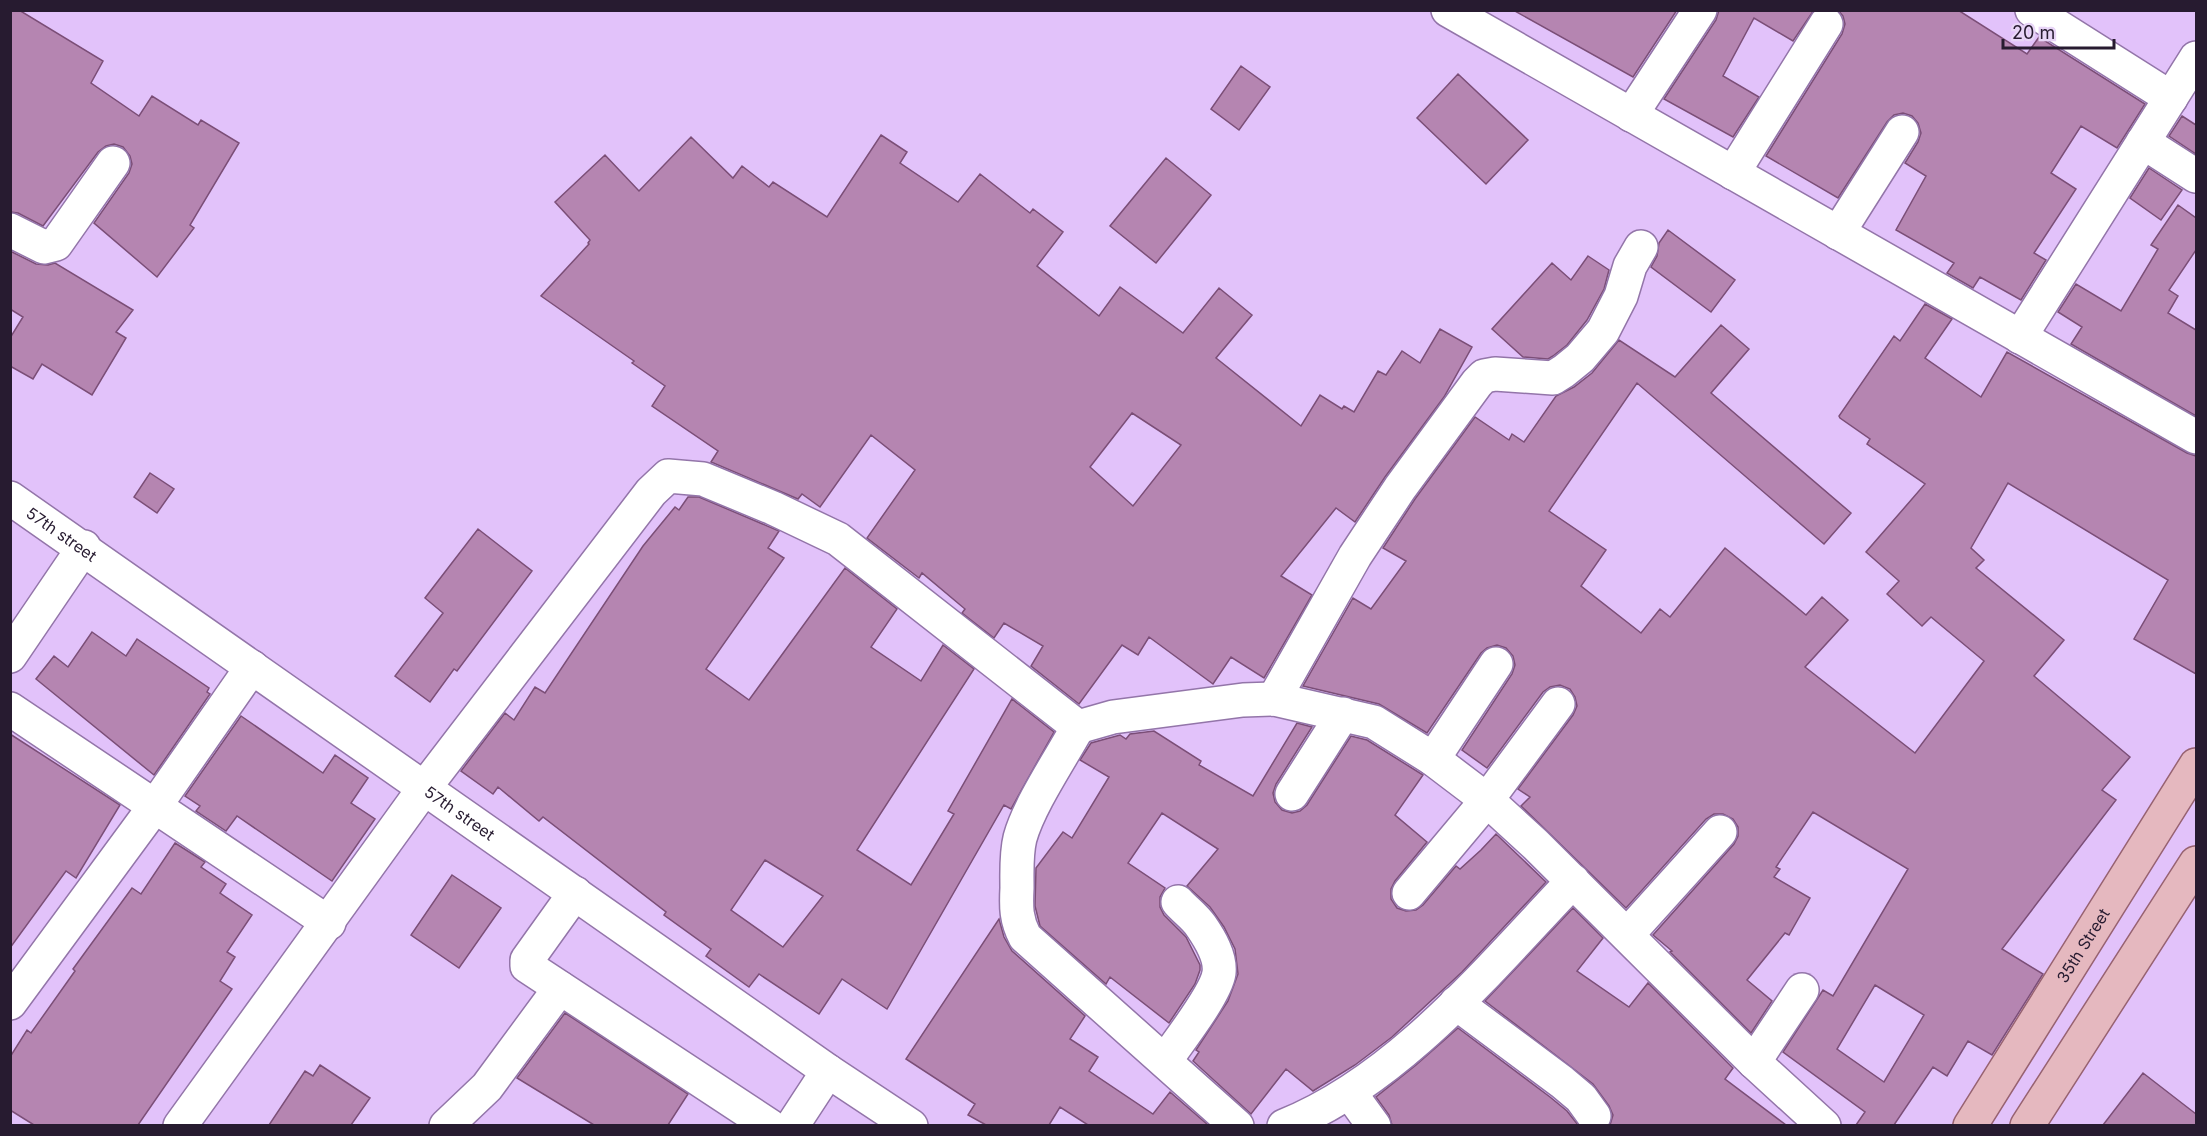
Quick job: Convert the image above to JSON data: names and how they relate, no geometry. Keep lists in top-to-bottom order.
{
  "streets": {
    "main road": ["35th Street"],
    "street": ["57th street"]
  },
  "scale_bar": "20 m"
}
